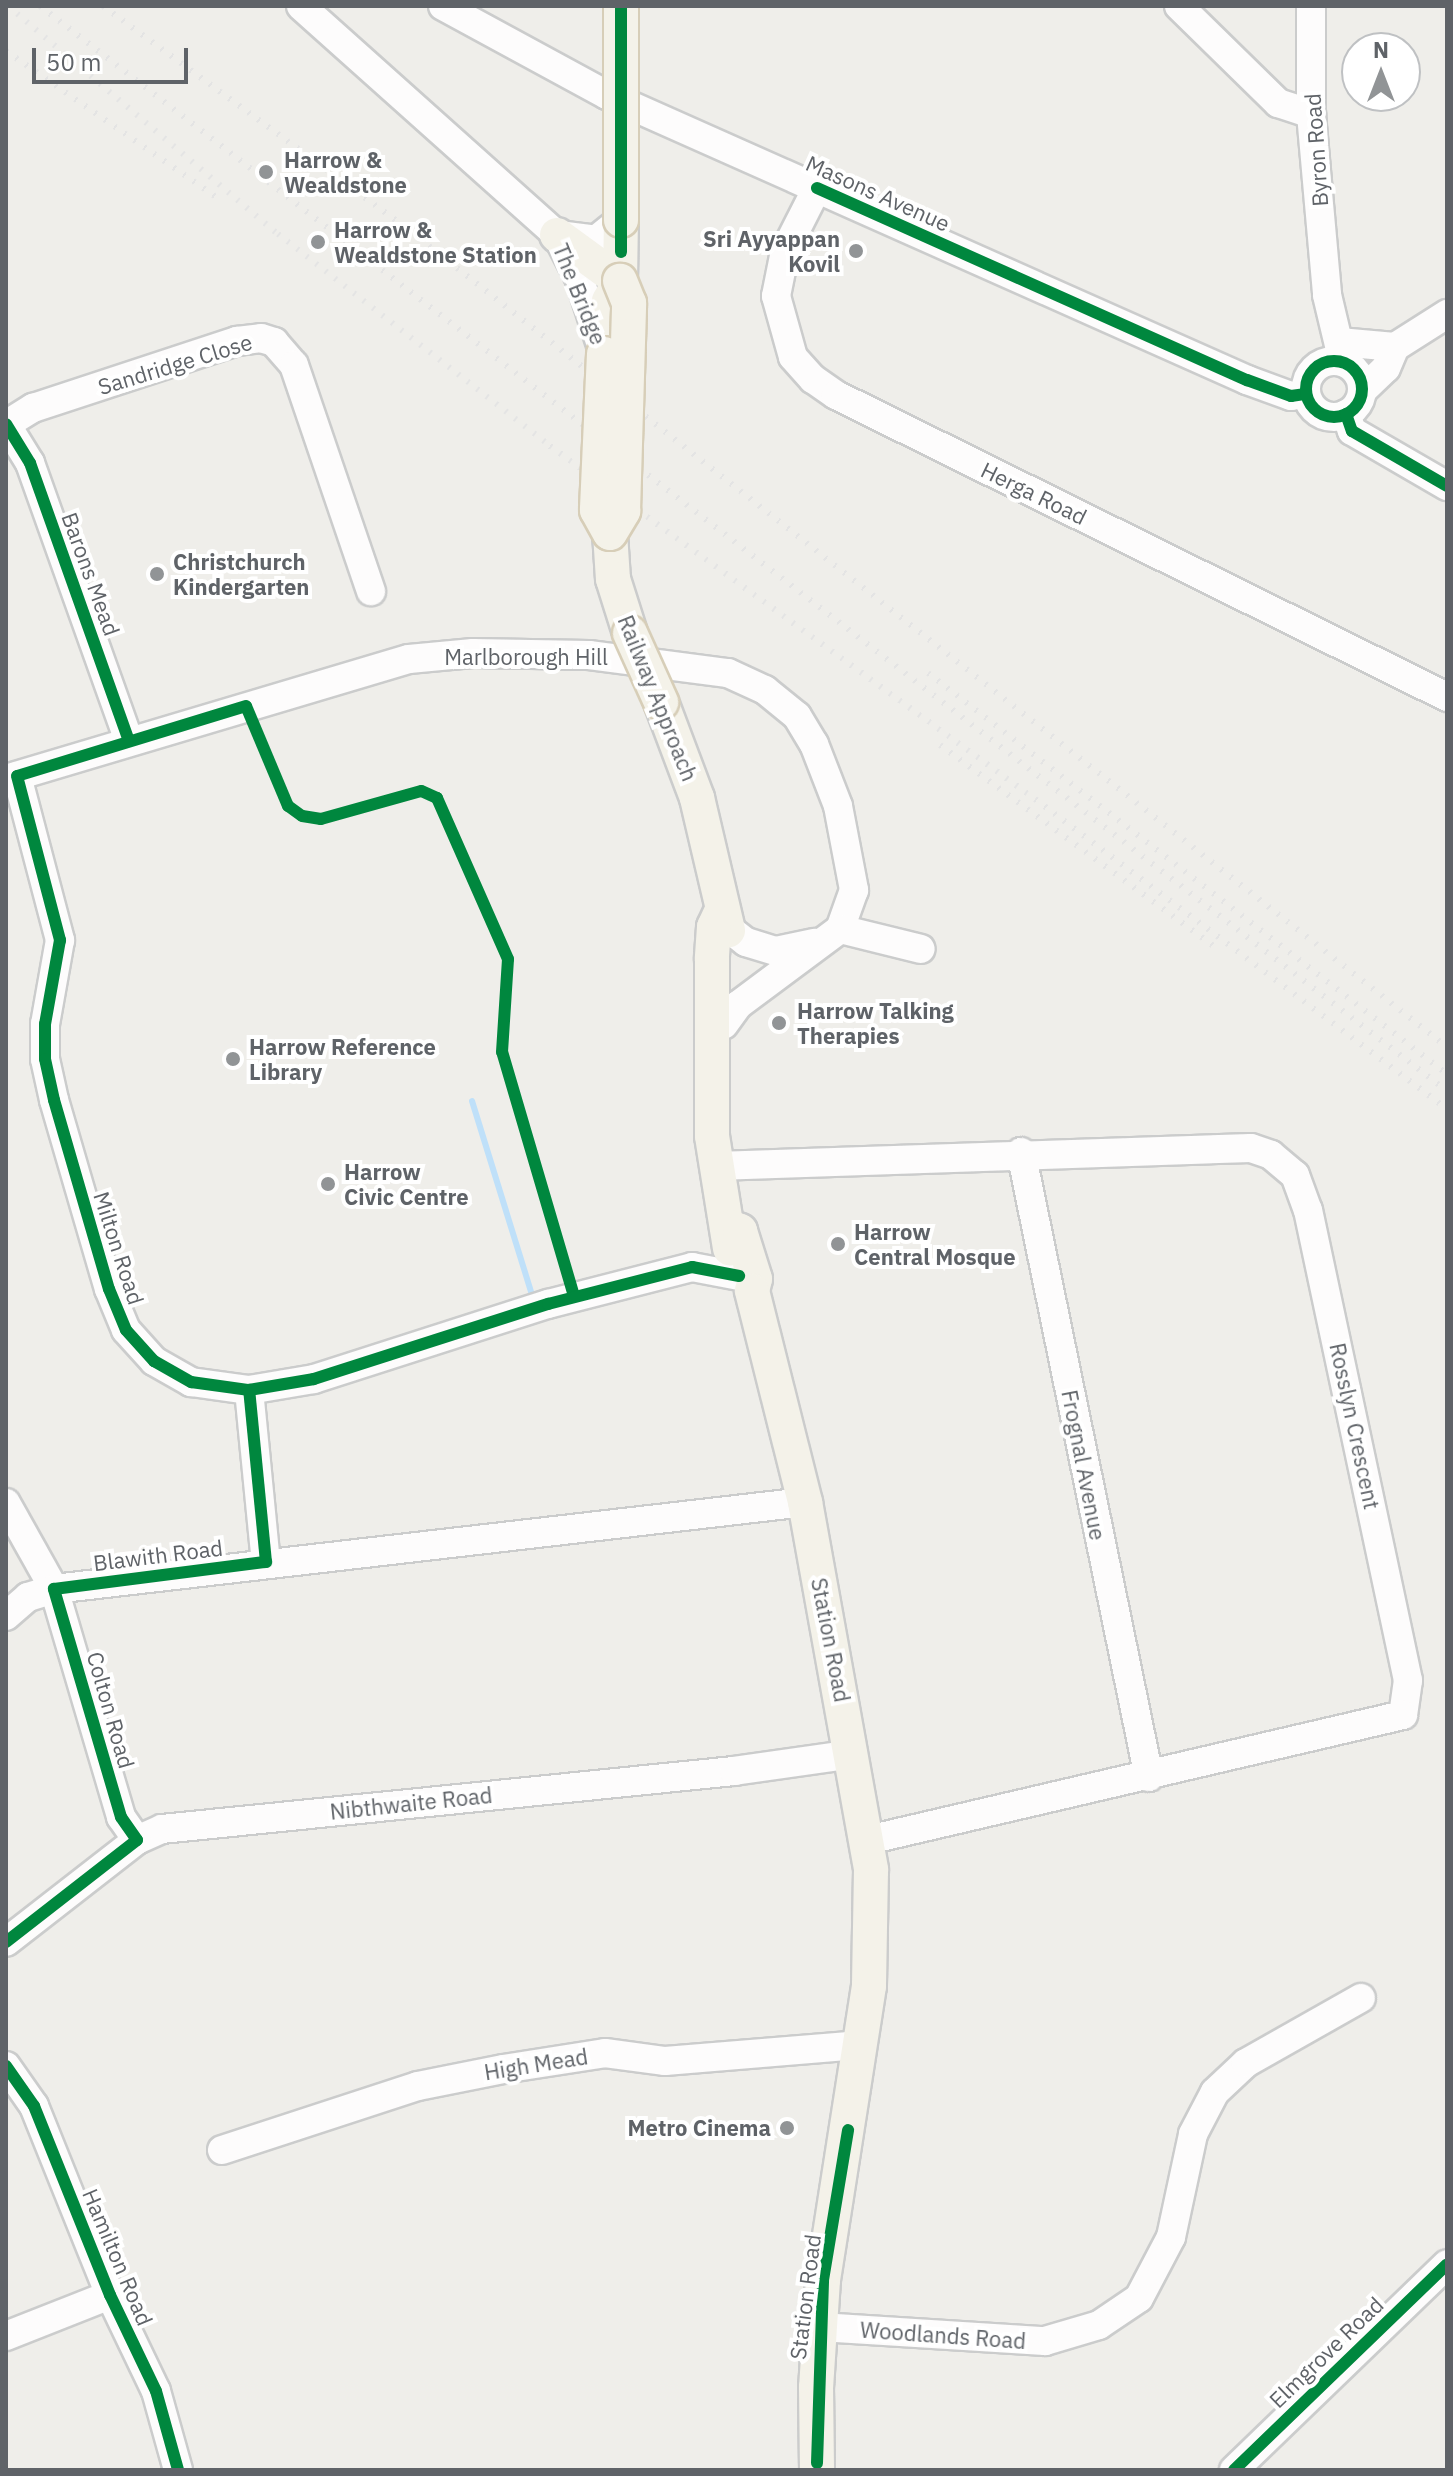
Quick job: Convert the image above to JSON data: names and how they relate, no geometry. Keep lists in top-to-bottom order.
{
  "streets": {
    "main road": ["The Bridge", "Railway Approach", "Station Road"],
    "street": [
      "Byron Road",
      "Masons Avenue",
      "Sandridge Close",
      "Herga Road",
      "Barons Mead",
      "Marlborough Hill",
      "Milton Road",
      "Rosslyn Crescent",
      "Frognal Avenue",
      "Blawith Road",
      "Colton Road",
      "Nibthwaite Road",
      "High Mead",
      "Hamilton Road",
      "Woodlands Road",
      "Elmgrove Road"
    ]
  },
  "crossings": [
    ["Byron Road", "Masons Avenue"],
    ["Masons Avenue", "Herga Road"],
    ["The Bridge", "Railway Approach"],
    ["Sandridge Close", "Barons Mead"],
    ["Barons Mead", "Marlborough Hill"],
    ["Marlborough Hill", "Milton Road"],
    ["Railway Approach", "Station Road"],
    ["Milton Road", "Station Road"],
    ["Rosslyn Crescent", "Frognal Avenue"],
    ["Rosslyn Crescent", "Station Road"],
    ["Blawith Road", "Station Road"],
    ["Blawith Road", "Colton Road"],
    ["Station Road", "Nibthwaite Road"],
    ["Station Road", "High Mead"],
    ["Station Road", "Woodlands Road"],
    ["Colton Road", "Nibthwaite Road"]
  ],
  "places": [
    "Harrow & Wealdstone",
    "Harrow & Wealdstone Station",
    "Sri Ayyappan Kovil",
    "Christchurch Kindergarten",
    "Harrow Talking Therapies",
    "Harrow Reference Library",
    "Harrow Civic Centre",
    "Harrow Central Mosque",
    "Metro Cinema"
  ],
  "scale_bar": "50 m",
  "north": "top"
}
